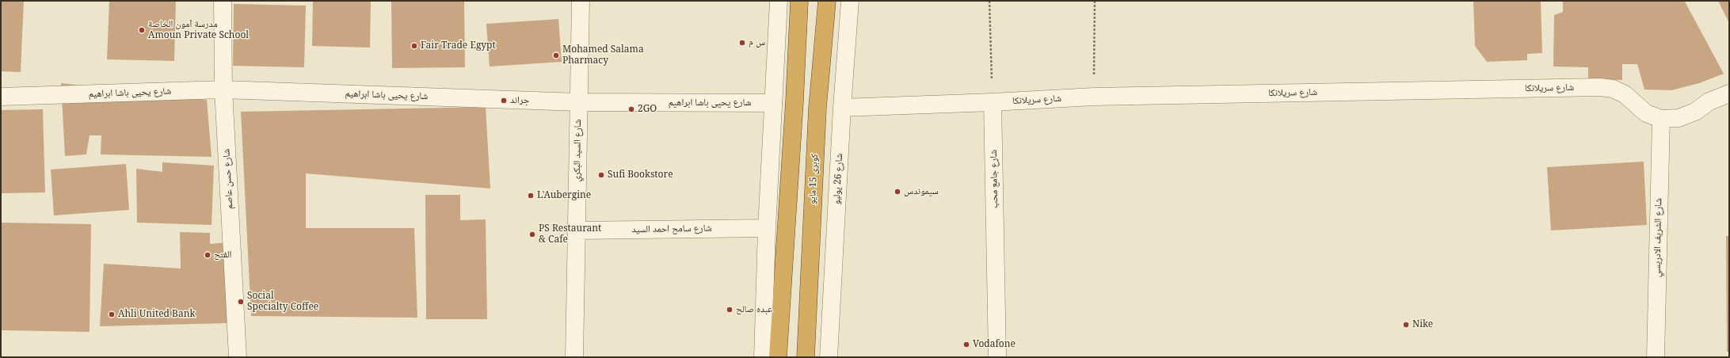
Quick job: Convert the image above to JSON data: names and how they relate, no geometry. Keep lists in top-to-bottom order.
{
  "streets": {
    "highway": ["كوبرى 15 مايو"],
    "street": [
      "شارع سريلانكا",
      "شارع يحيى باشا ابراهيم",
      "شارع السيد البكري",
      "شارع حسن عاصم",
      "شارع 26 يوليو",
      "شارع جامع محب",
      "شارع سامح احمد السيد",
      "شارع الشريف الادريسي"
    ]
  },
  "crossings": [
    ["شارع سريلانكا", "شارع 26 يوليو"],
    ["شارع سريلانكا", "شارع جامع محب"],
    ["شارع سريلانكا", "شارع الشريف الادريسي"],
    ["شارع يحيى باشا ابراهيم", "شارع السيد البكري"],
    ["شارع يحيى باشا ابراهيم", "شارع حسن عاصم"],
    ["شارع السيد البكري", "شارع سامح احمد السيد"]
  ],
  "places": [
    "مدرسة آمون الخاصة Amoun Private School",
    "س م",
    "Fair Trade Egypt",
    "Mohamed Salama Pharmacy",
    "جراند",
    "2GO",
    "Sufi Bookstore",
    "سيموندس",
    "L'Aubergine",
    "PS Restaurant & Cafe",
    "الفتح",
    "Social Specialty Coffee",
    "عبده صالح",
    "Ahli United Bank",
    "Nike",
    "Vodafone"
  ]
}
